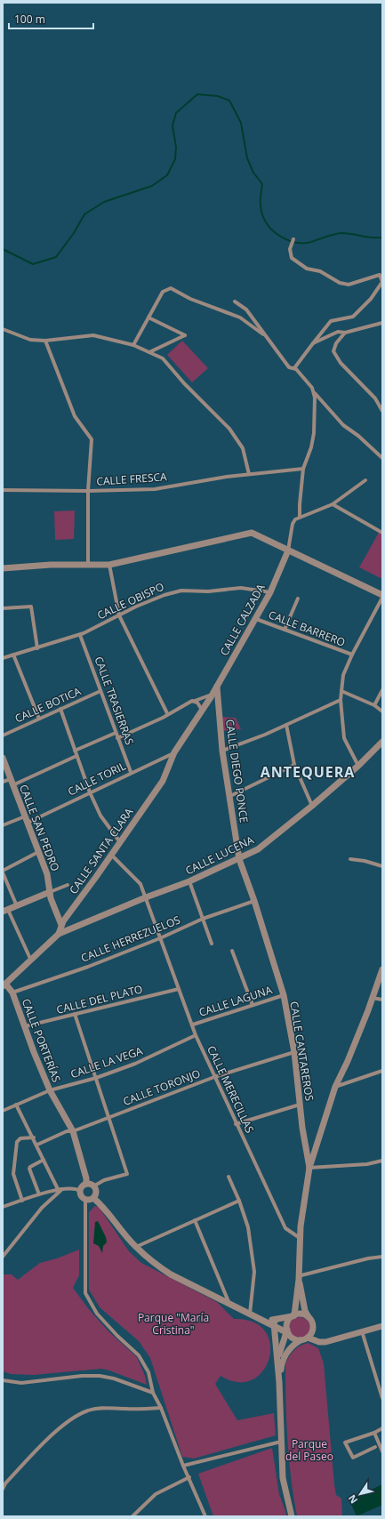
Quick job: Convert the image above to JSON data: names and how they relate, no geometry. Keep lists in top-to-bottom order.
{
  "streets": {
    "street": [
      "CALLE FRESCA",
      "CALLE OBISPO",
      "CALLE CALZADA",
      "CALLE BARRERO",
      "CALLE TRASIERRAS",
      "CALLE BOTICA",
      "CALLE DIEGO PONCE",
      "CALLE TORIL",
      "CALLE SAN PEDRO",
      "CALLE SANTA CLARA",
      "CALLE LUCENA",
      "CALLE HERREZUELOS",
      "CALLE DEL PLATO",
      "CALLE LAGUNA",
      "CALLE PORTERÍAS",
      "CALLE CANTAREROS",
      "CALLE LA VEGA",
      "CALLE TORONJO",
      "CALLE MERECILLAS"
    ]
  },
  "crossings": [
    ["CALLE OBISPO", "CALLE CALZADA"],
    ["CALLE OBISPO", "CALLE TRASIERRAS"],
    ["CALLE CALZADA", "CALLE BARRERO"],
    ["CALLE CALZADA", "CALLE DIEGO PONCE"],
    ["CALLE CALZADA", "CALLE TORIL"],
    ["CALLE CALZADA", "CALLE SANTA CLARA"],
    ["CALLE TRASIERRAS", "CALLE BOTICA"],
    ["CALLE TRASIERRAS", "CALLE TORIL"],
    ["CALLE DIEGO PONCE", "CALLE LUCENA"],
    ["CALLE DIEGO PONCE", "CALLE CANTAREROS"],
    ["CALLE TORIL", "CALLE SAN PEDRO"],
    ["CALLE TORIL", "CALLE SANTA CLARA"],
    ["CALLE SAN PEDRO", "CALLE SANTA CLARA"],
    ["CALLE SAN PEDRO", "CALLE LUCENA"],
    ["CALLE SANTA CLARA", "CALLE LUCENA"],
    ["CALLE SANTA CLARA", "CALLE MERECILLAS"],
    ["CALLE LUCENA", "CALLE CANTAREROS"],
    ["CALLE LUCENA", "CALLE MERECILLAS"],
    ["CALLE HERREZUELOS", "CALLE PORTERÍAS"],
    ["CALLE HERREZUELOS", "CALLE CANTAREROS"],
    ["CALLE HERREZUELOS", "CALLE MERECILLAS"],
    ["CALLE DEL PLATO", "CALLE PORTERÍAS"],
    ["CALLE DEL PLATO", "CALLE MERECILLAS"],
    ["CALLE LAGUNA", "CALLE CANTAREROS"],
    ["CALLE LAGUNA", "CALLE MERECILLAS"],
    ["CALLE PORTERÍAS", "CALLE LA VEGA"],
    ["CALLE PORTERÍAS", "CALLE TORONJO"],
    ["CALLE CANTAREROS", "CALLE TORONJO"],
    ["CALLE LA VEGA", "CALLE MERECILLAS"],
    ["CALLE TORONJO", "CALLE MERECILLAS"]
  ],
  "districts": ["ANTEQUERA"],
  "parks": ["Parque \"María Cristina\"", "Parque del Paseo"],
  "scale_bar": "100 m",
  "north": "bottom left"
}
